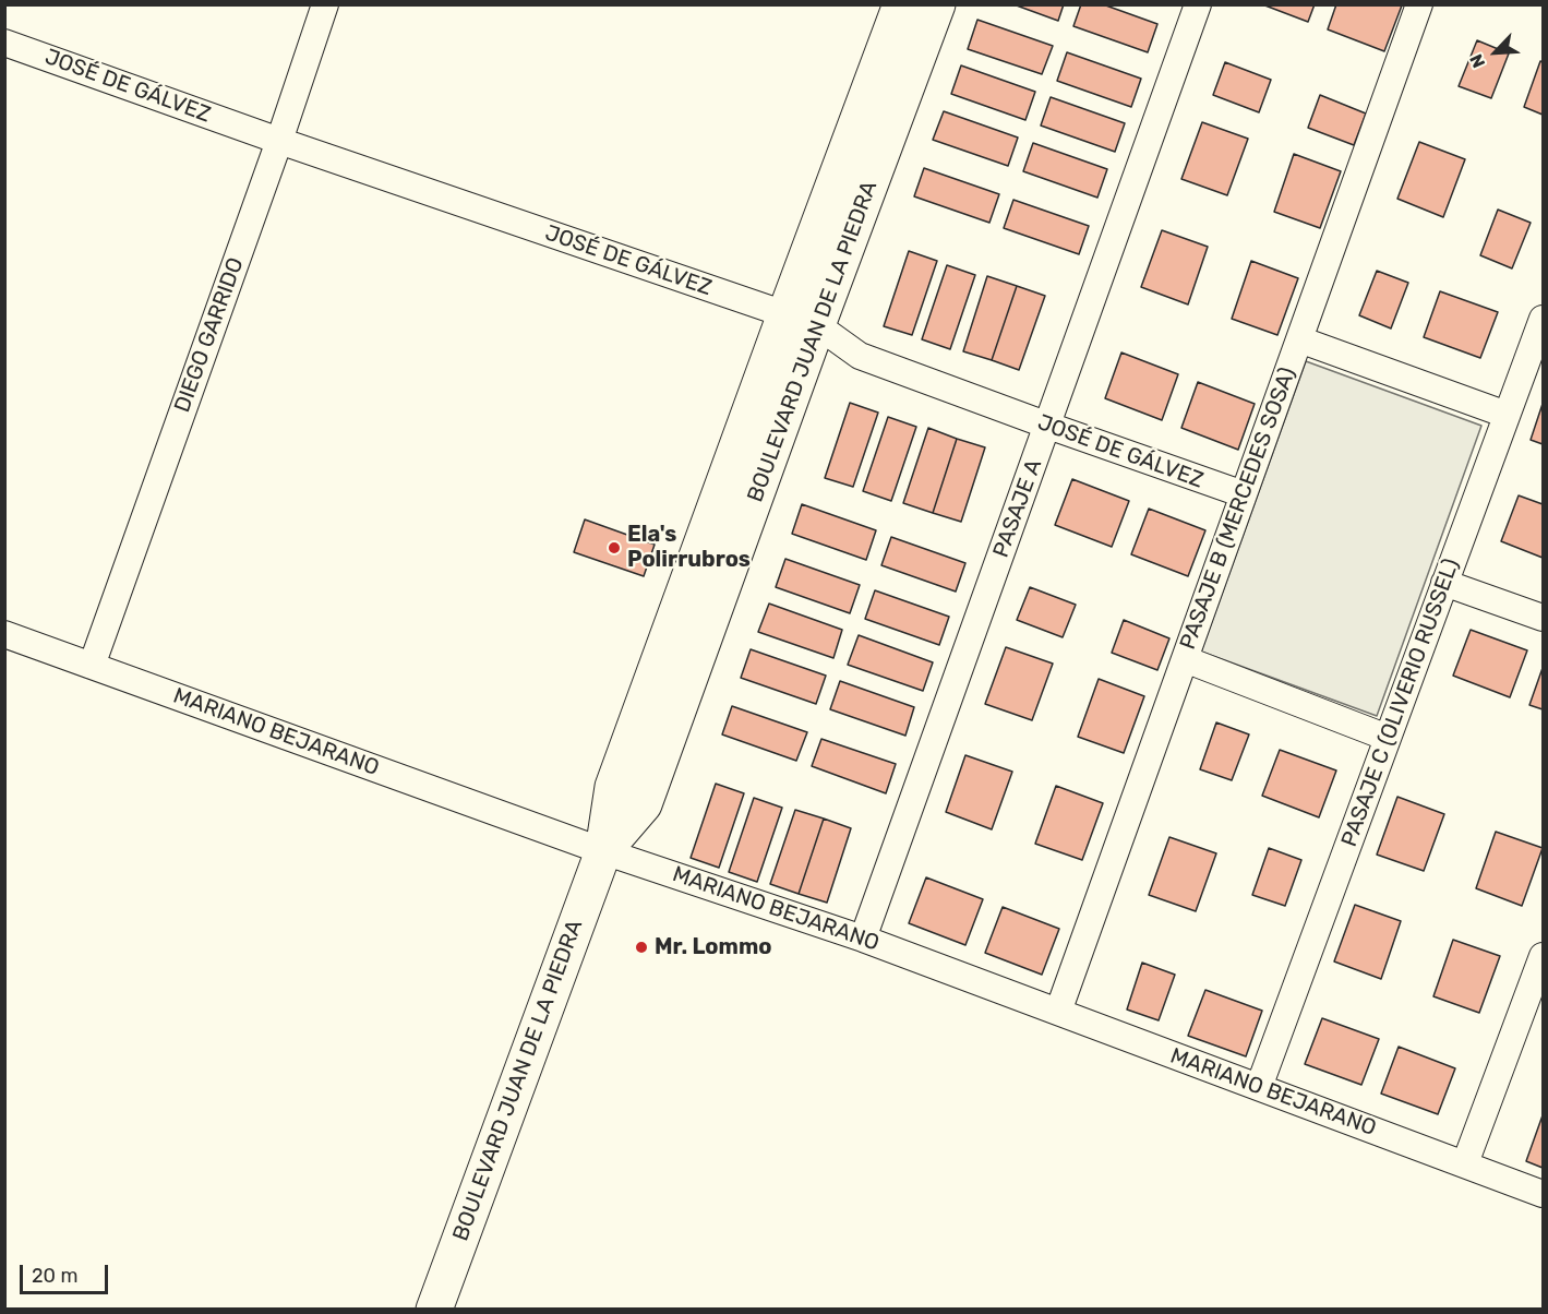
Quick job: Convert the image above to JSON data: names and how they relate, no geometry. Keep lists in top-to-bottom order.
{
  "streets": {
    "main road": ["BOULEVARD JUAN DE LA PIEDRA"],
    "street": [
      "JOSÉ DE GÁLVEZ",
      "DIEGO GARRIDO",
      "PASAJE A",
      "PASAJE B (MERCEDES SOSA)",
      "PASAJE C (OLIVERIO RUSSEL)",
      "MARIANO BEJARANO"
    ]
  },
  "crossings": [
    ["JOSÉ DE GÁLVEZ", "DIEGO GARRIDO"],
    ["JOSÉ DE GÁLVEZ", "BOULEVARD JUAN DE LA PIEDRA"],
    ["JOSÉ DE GÁLVEZ", "PASAJE A"],
    ["JOSÉ DE GÁLVEZ", "PASAJE B (MERCEDES SOSA)"],
    ["DIEGO GARRIDO", "MARIANO BEJARANO"],
    ["BOULEVARD JUAN DE LA PIEDRA", "MARIANO BEJARANO"],
    ["PASAJE A", "MARIANO BEJARANO"],
    ["PASAJE B (MERCEDES SOSA)", "MARIANO BEJARANO"],
    ["PASAJE C (OLIVERIO RUSSEL)", "MARIANO BEJARANO"]
  ],
  "places": ["Ela's Polirrubros", "Mr. Lommo"],
  "scale_bar": "20 m",
  "north": "bottom left"
}
